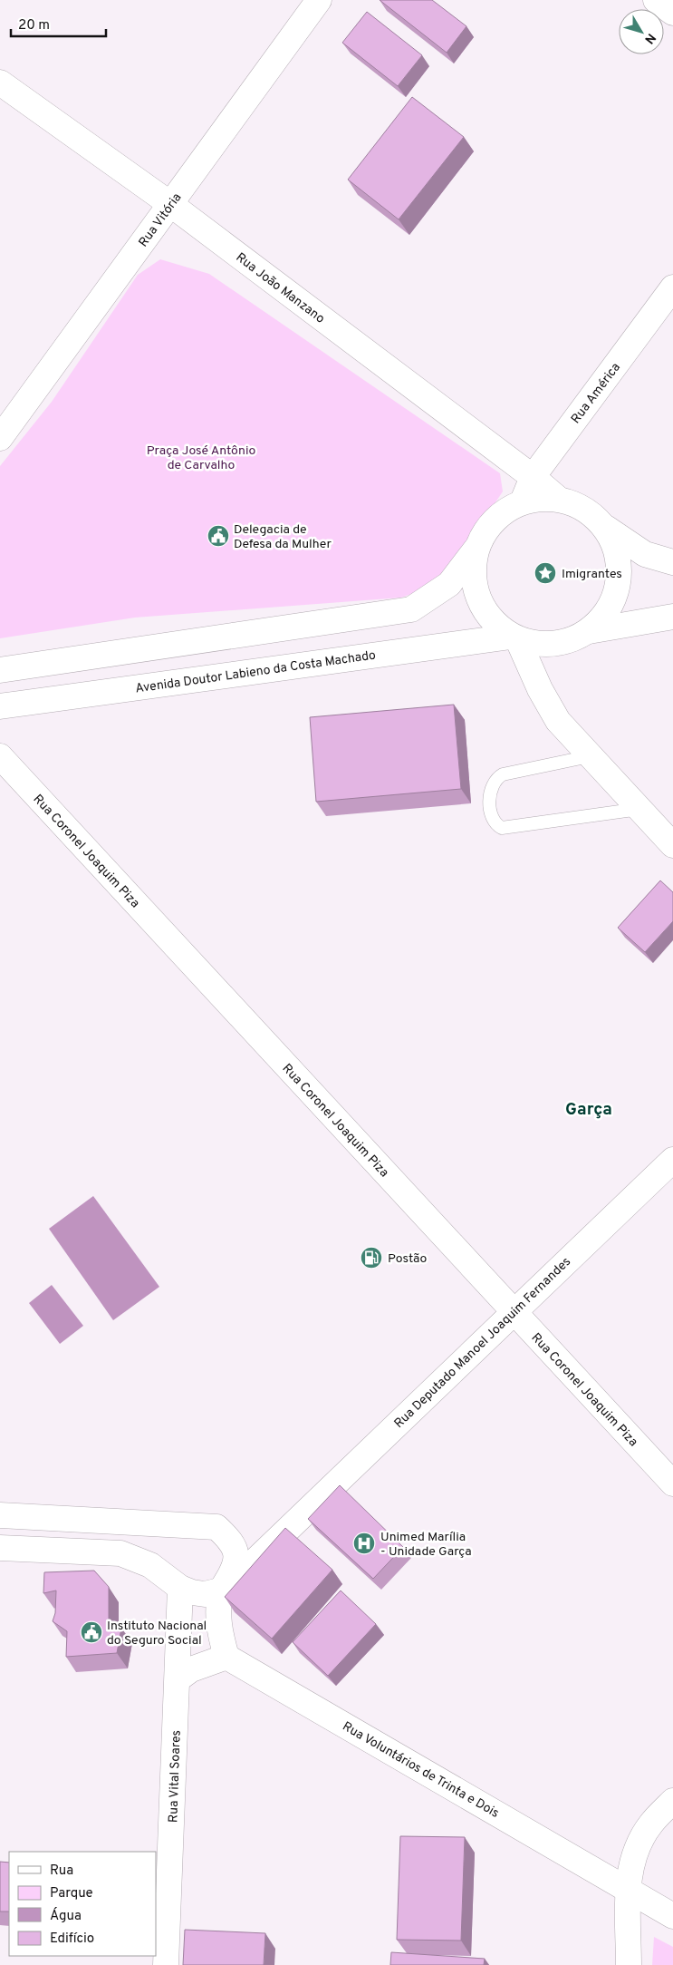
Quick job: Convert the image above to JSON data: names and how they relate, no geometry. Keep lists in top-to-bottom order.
{
  "streets": {
    "main road": [
      "Rua Vitória",
      "Rua João Manzano",
      "Rua América",
      "Avenida Doutor Labieno da Costa Machado",
      "Rua Coronel Joaquim Piza",
      "Rua Deputado Manoel Joaquim Fernandes",
      "Rua Voluntários de Trinta e Dois",
      "Rua Vital Soares"
    ]
  },
  "crossings": [
    ["Rua Vitória", "Rua João Manzano"],
    ["Rua João Manzano", "Rua América"],
    ["Rua João Manzano", "Avenida Doutor Labieno da Costa Machado"],
    ["Rua América", "Avenida Doutor Labieno da Costa Machado"],
    ["Rua Coronel Joaquim Piza", "Rua Deputado Manoel Joaquim Fernandes"]
  ],
  "districts": ["Garça"],
  "parks": ["Praça José Antônio de Carvalho"],
  "places": {
    "public building": ["Delegacia de Defesa da Mulher", "Instituto Nacional do Seguro Social"],
    "place": ["Imigrantes"],
    "fuel station": ["Postão"],
    "hospital": ["Unimed Marília - Unidade Garça"]
  },
  "legend": [
    "Rua",
    "Parque",
    "Água",
    "Edifício"
  ],
  "scale_bar": "20 m",
  "north": "bottom right"
}
